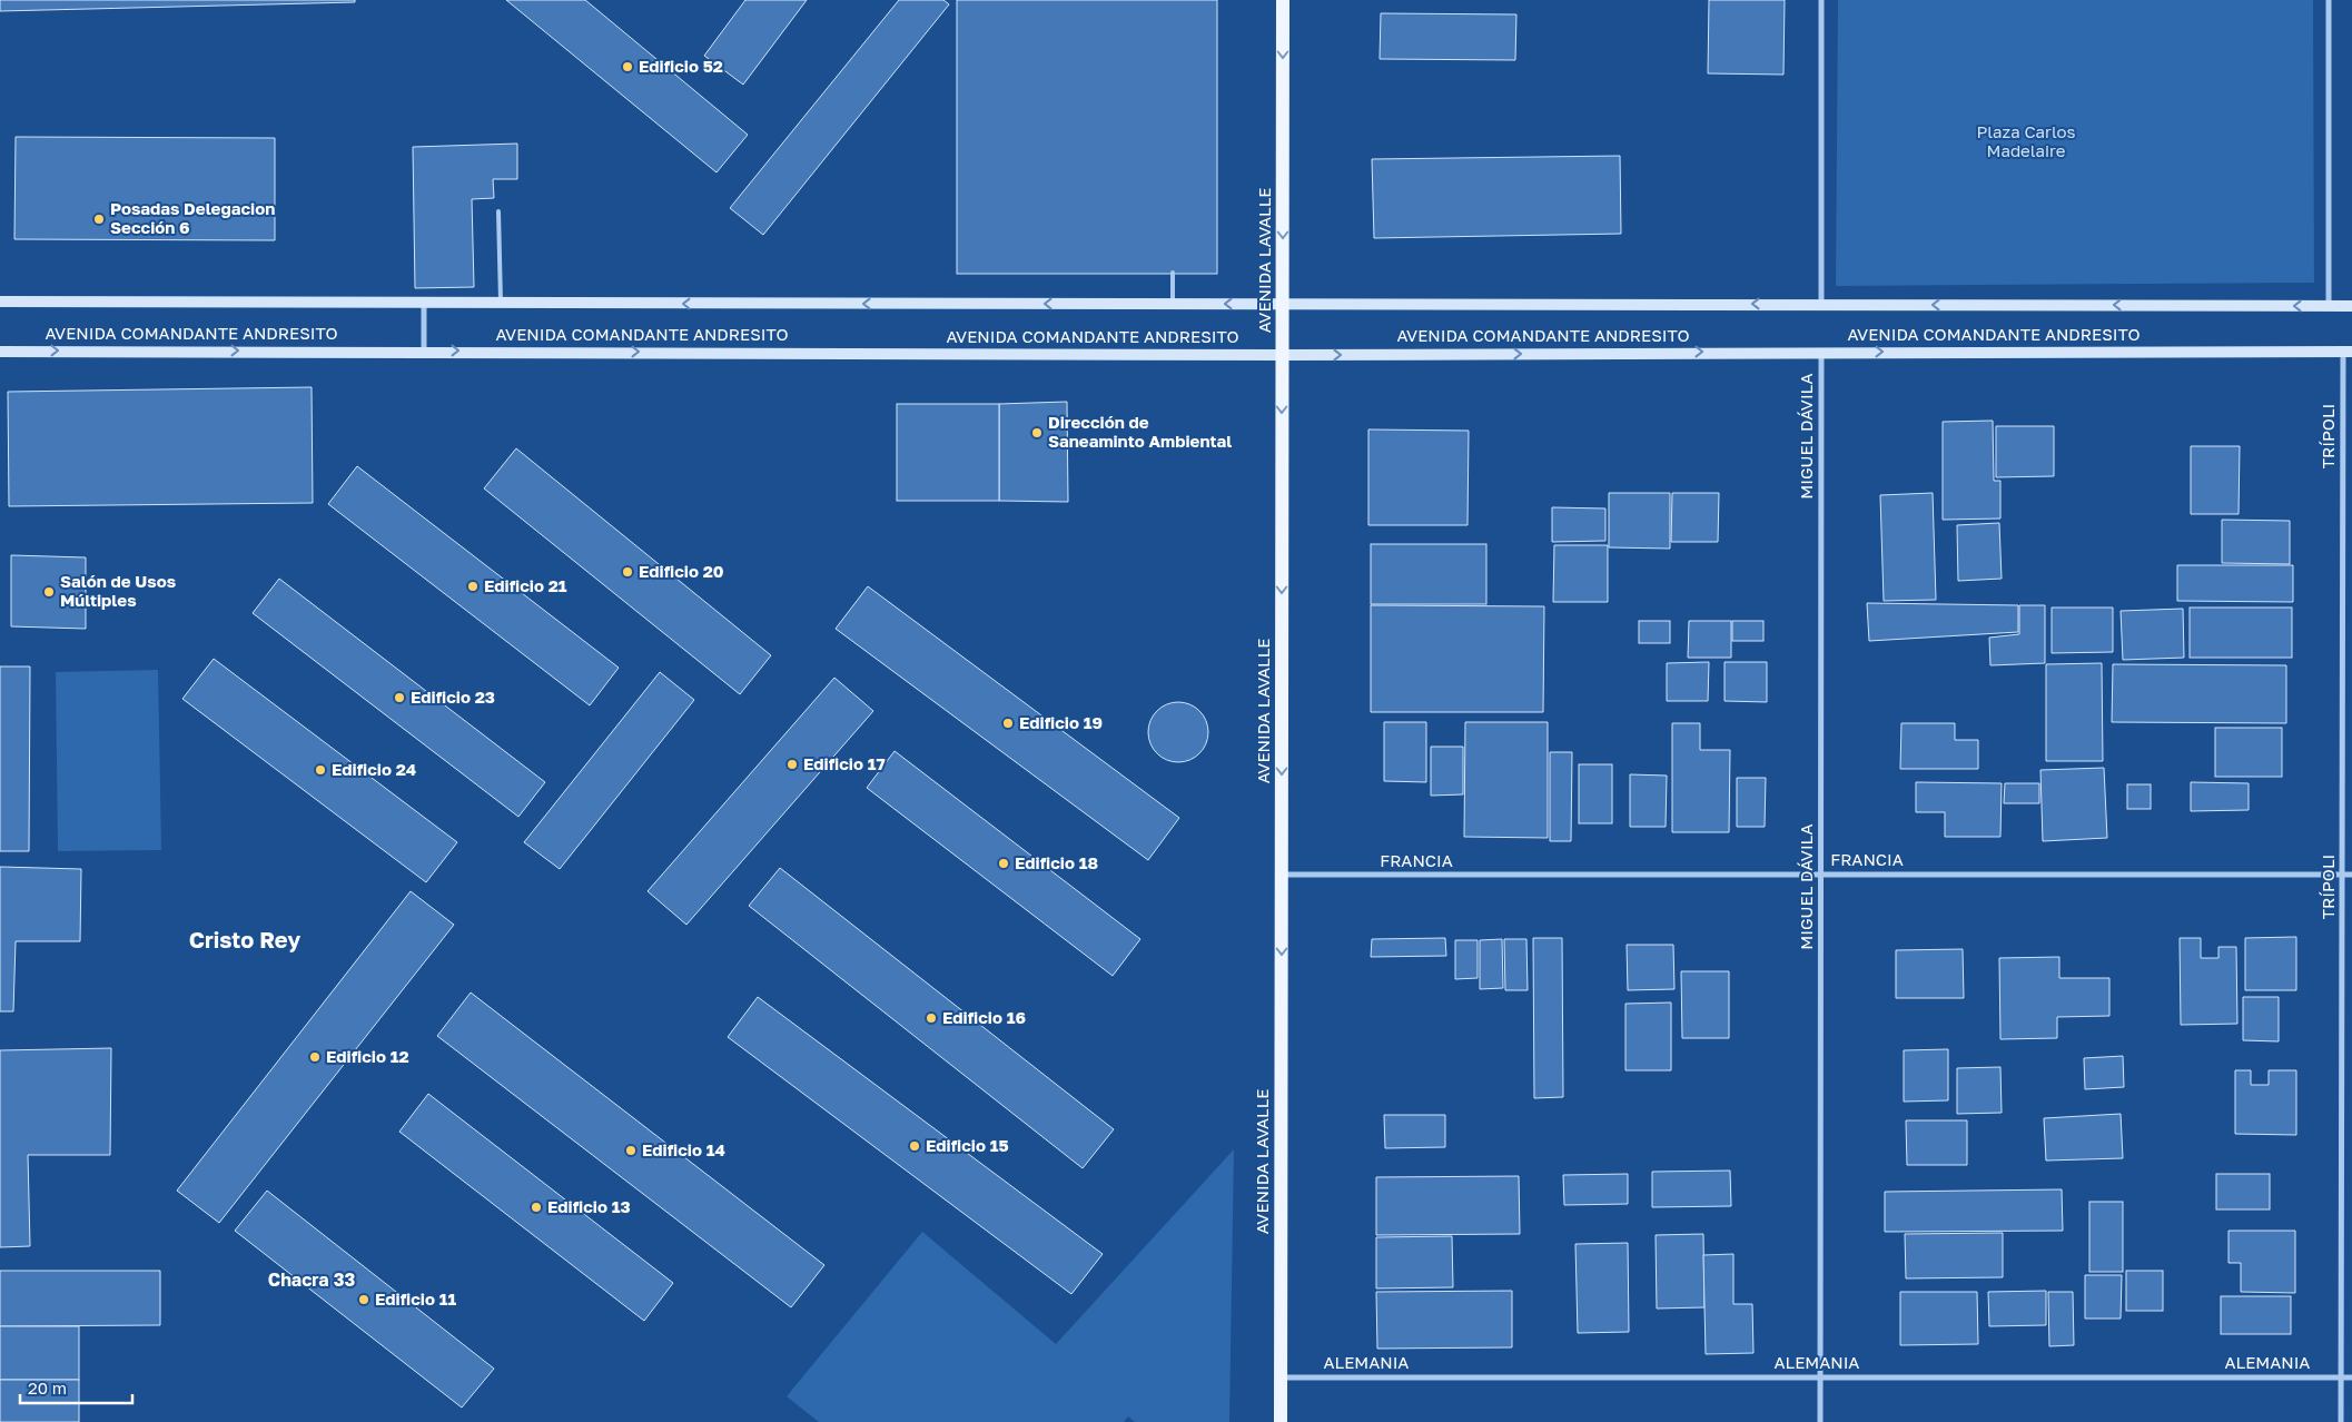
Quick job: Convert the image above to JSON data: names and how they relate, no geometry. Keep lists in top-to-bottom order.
{
  "streets": {
    "main road": ["AVENIDA LAVALLE", "AVENIDA COMANDANTE ANDRESITO"],
    "street": [
      "MIGUEL DÁVILA",
      "TRÍPOLI",
      "FRANCIA",
      "ALEMANIA"
    ]
  },
  "crossings": [
    ["AVENIDA LAVALLE", "AVENIDA COMANDANTE ANDRESITO"],
    ["AVENIDA LAVALLE", "FRANCIA"],
    ["AVENIDA LAVALLE", "ALEMANIA"],
    ["AVENIDA COMANDANTE ANDRESITO", "MIGUEL DÁVILA"],
    ["AVENIDA COMANDANTE ANDRESITO", "TRÍPOLI"],
    ["MIGUEL DÁVILA", "FRANCIA"],
    ["MIGUEL DÁVILA", "ALEMANIA"],
    ["TRÍPOLI", "FRANCIA"],
    ["TRÍPOLI", "ALEMANIA"]
  ],
  "one_way": ["AVENIDA LAVALLE"],
  "districts": ["Cristo Rey", "Chacra 33"],
  "parks": ["Plaza Carlos Madelaire"],
  "places": [
    "Edificio 52",
    "Posadas Delegacion Sección 6",
    "Dirección de Saneaminto Ambiental",
    "Edificio 20",
    "Edificio 21",
    "Salón de Usos Múltiples",
    "Edificio 23",
    "Edificio 19",
    "Edificio 17",
    "Edificio 24",
    "Edificio 18",
    "Edificio 16",
    "Edificio 12",
    "Edificio 15",
    "Edificio 14",
    "Edificio 13",
    "Edificio 11"
  ],
  "scale_bar": "20 m"
}
